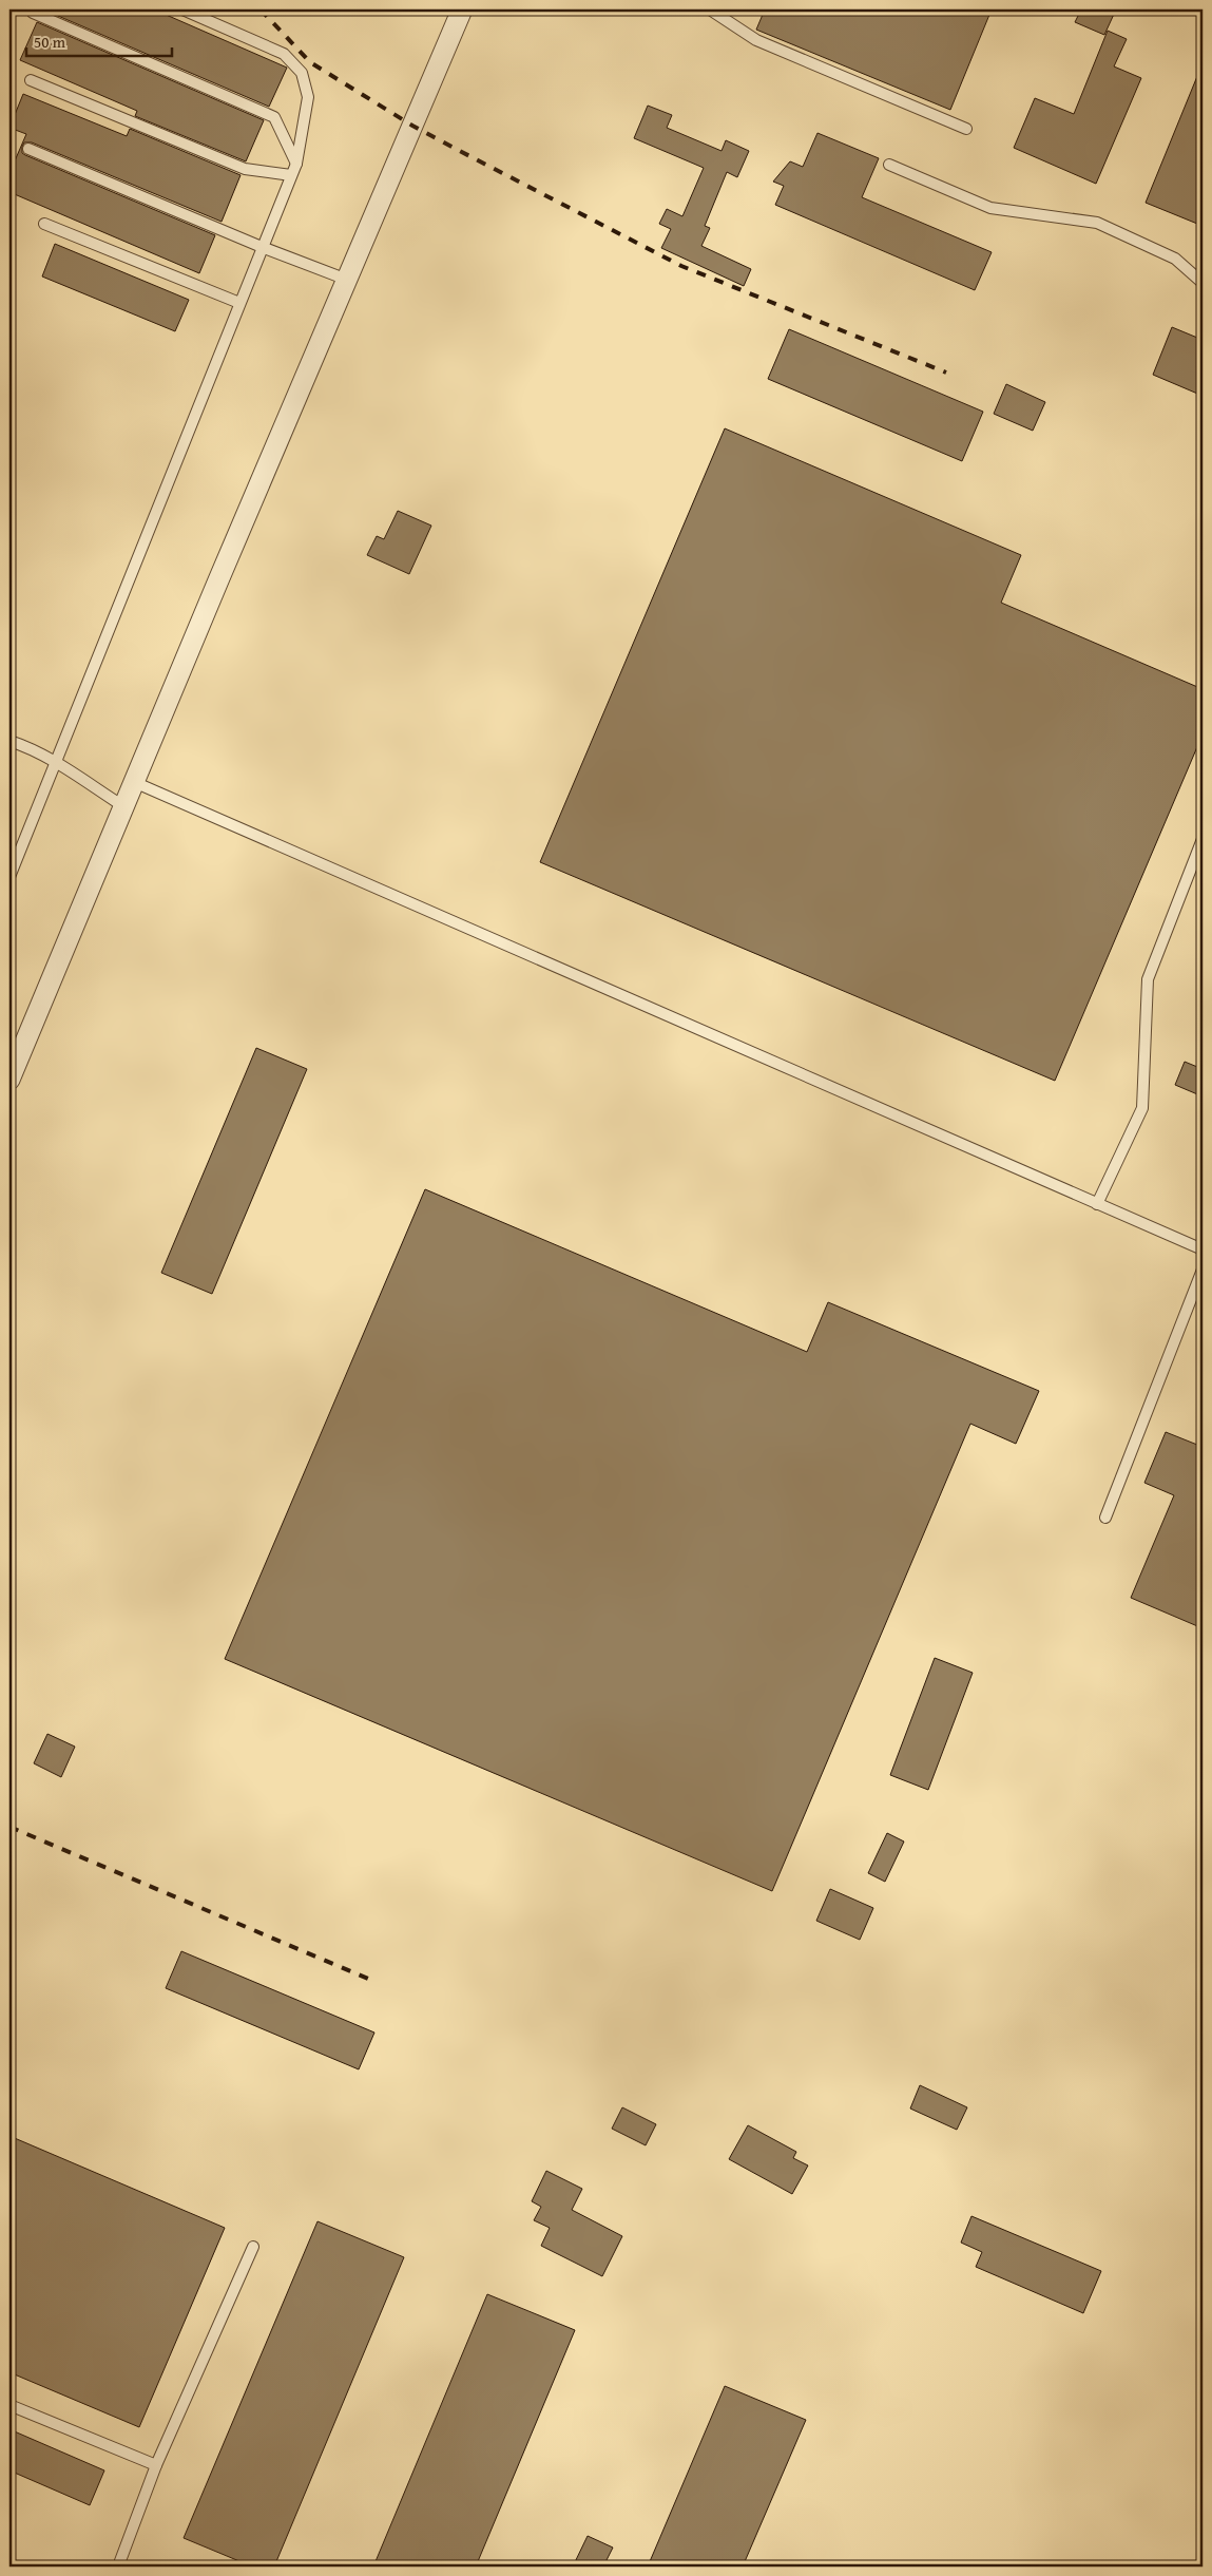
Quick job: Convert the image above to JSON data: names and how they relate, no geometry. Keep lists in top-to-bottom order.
{
  "scale_bar": "50 m"
}
